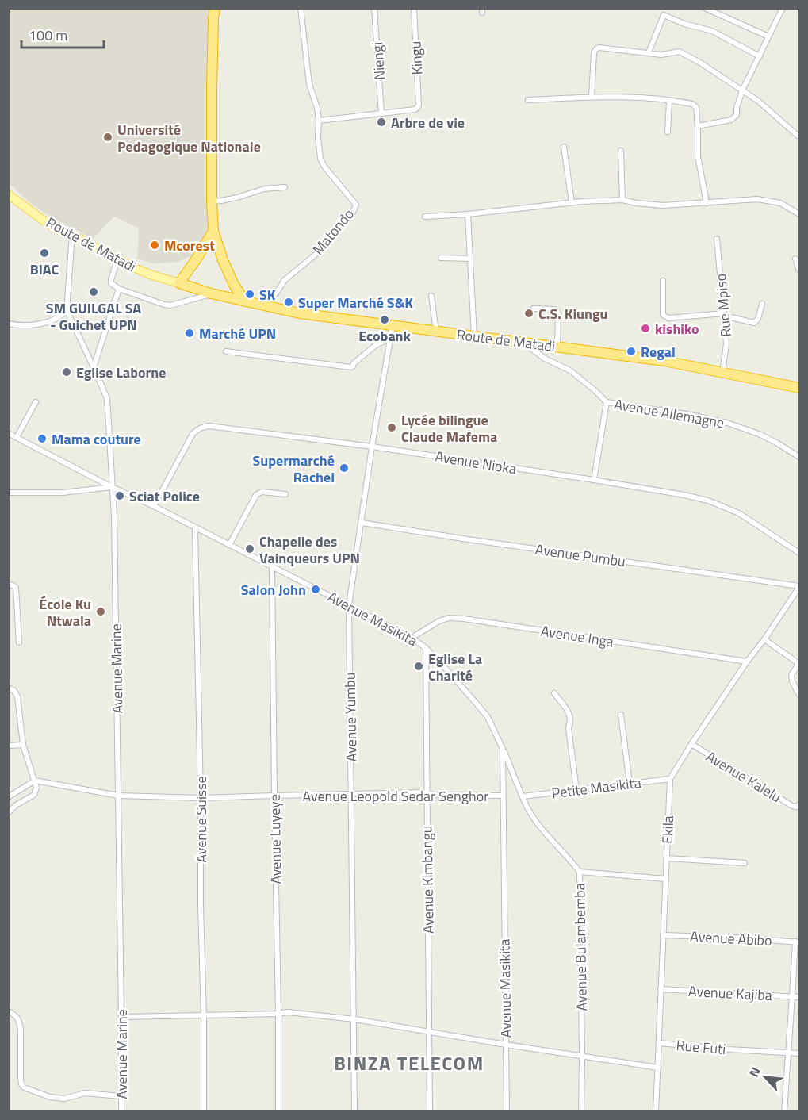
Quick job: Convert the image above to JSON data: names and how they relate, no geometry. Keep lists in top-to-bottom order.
{
  "streets": {
    "highway": ["Route de Matadi"],
    "street": [
      "Kingu",
      "Niengi",
      "Matondo",
      "Rue Mpiso",
      "Avenue Allemagne",
      "Avenue Nioka",
      "Avenue Pumbu",
      "Avenue Masikita",
      "Avenue Inga",
      "Avenue Marine",
      "Avenue Yumbu",
      "Avenue Kalelu",
      "Petite Masikita",
      "Avenue Leopold Sedar Senghor",
      "Avenue Suisse",
      "Ekila",
      "Avenue Luyeye",
      "Avenue Kimbangu",
      "Avenue Abibo",
      "Avenue Bulambemba",
      "Avenue Kajiba",
      "Rue Futi"
    ]
  },
  "crossings": [
    ["Kingu", "Niengi"],
    ["Matondo", "Route de Matadi"],
    ["Route de Matadi", "Rue Mpiso"],
    ["Route de Matadi", "Avenue Allemagne"],
    ["Route de Matadi", "Avenue Marine"],
    ["Route de Matadi", "Avenue Yumbu"],
    ["Avenue Nioka", "Avenue Masikita"],
    ["Avenue Nioka", "Avenue Yumbu"],
    ["Avenue Pumbu", "Avenue Yumbu"],
    ["Avenue Pumbu", "Ekila"],
    ["Avenue Masikita", "Avenue Inga"],
    ["Avenue Masikita", "Avenue Marine"],
    ["Avenue Masikita", "Avenue Yumbu"],
    ["Avenue Masikita", "Avenue Leopold Sedar Senghor"],
    ["Avenue Masikita", "Avenue Suisse"],
    ["Avenue Masikita", "Avenue Luyeye"],
    ["Avenue Masikita", "Avenue Kimbangu"],
    ["Avenue Masikita", "Avenue Bulambemba"],
    ["Avenue Inga", "Ekila"],
    ["Avenue Marine", "Avenue Leopold Sedar Senghor"],
    ["Avenue Yumbu", "Avenue Leopold Sedar Senghor"],
    ["Avenue Kalelu", "Ekila"],
    ["Petite Masikita", "Ekila"],
    ["Petite Masikita", "Avenue Bulambemba"],
    ["Avenue Leopold Sedar Senghor", "Avenue Suisse"],
    ["Avenue Leopold Sedar Senghor", "Avenue Luyeye"],
    ["Avenue Leopold Sedar Senghor", "Avenue Kimbangu"],
    ["Ekila", "Avenue Abibo"],
    ["Ekila", "Avenue Kajiba"],
    ["Ekila", "Rue Futi"]
  ],
  "districts": ["BINZA TELECOM"],
  "places": [
    "Arbre de vie",
    "Université Pedagogique Nationale",
    "Mcorest",
    "BIAC",
    "SM GUILGAL SA - Guichet UPN",
    "SK",
    "Super Marché S&K",
    "C.S. Kiungu",
    "Ecobank",
    "kishiko",
    "Marché UPN",
    "Regal",
    "Eglise Laborne",
    "Lycée bilingue Claude Mafema",
    "Mama couture",
    "Supermarché Rachel",
    "Sciat Police",
    "Chapelle des Vainqueurs UPN",
    "Salon John",
    "École Ku Ntwala",
    "Eglise La Charité"
  ],
  "scale_bar": "100 m",
  "north": "top left"
}
